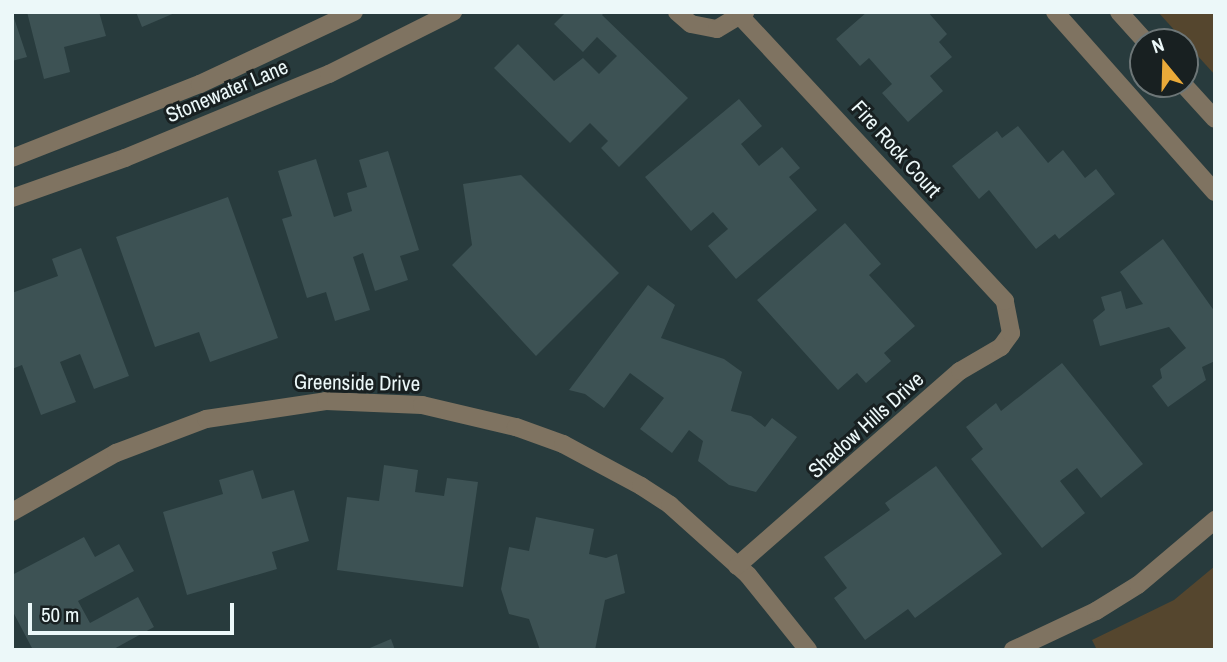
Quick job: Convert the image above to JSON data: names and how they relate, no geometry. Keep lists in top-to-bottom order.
{
  "streets": {
    "street": [
      "Stonewater Lane",
      "Fire Rock Court",
      "Greenside Drive",
      "Shadow Hills Drive"
    ]
  },
  "crossings": [
    ["Fire Rock Court", "Shadow Hills Drive"],
    ["Greenside Drive", "Shadow Hills Drive"]
  ],
  "scale_bar": "50 m",
  "north": "top"
}
